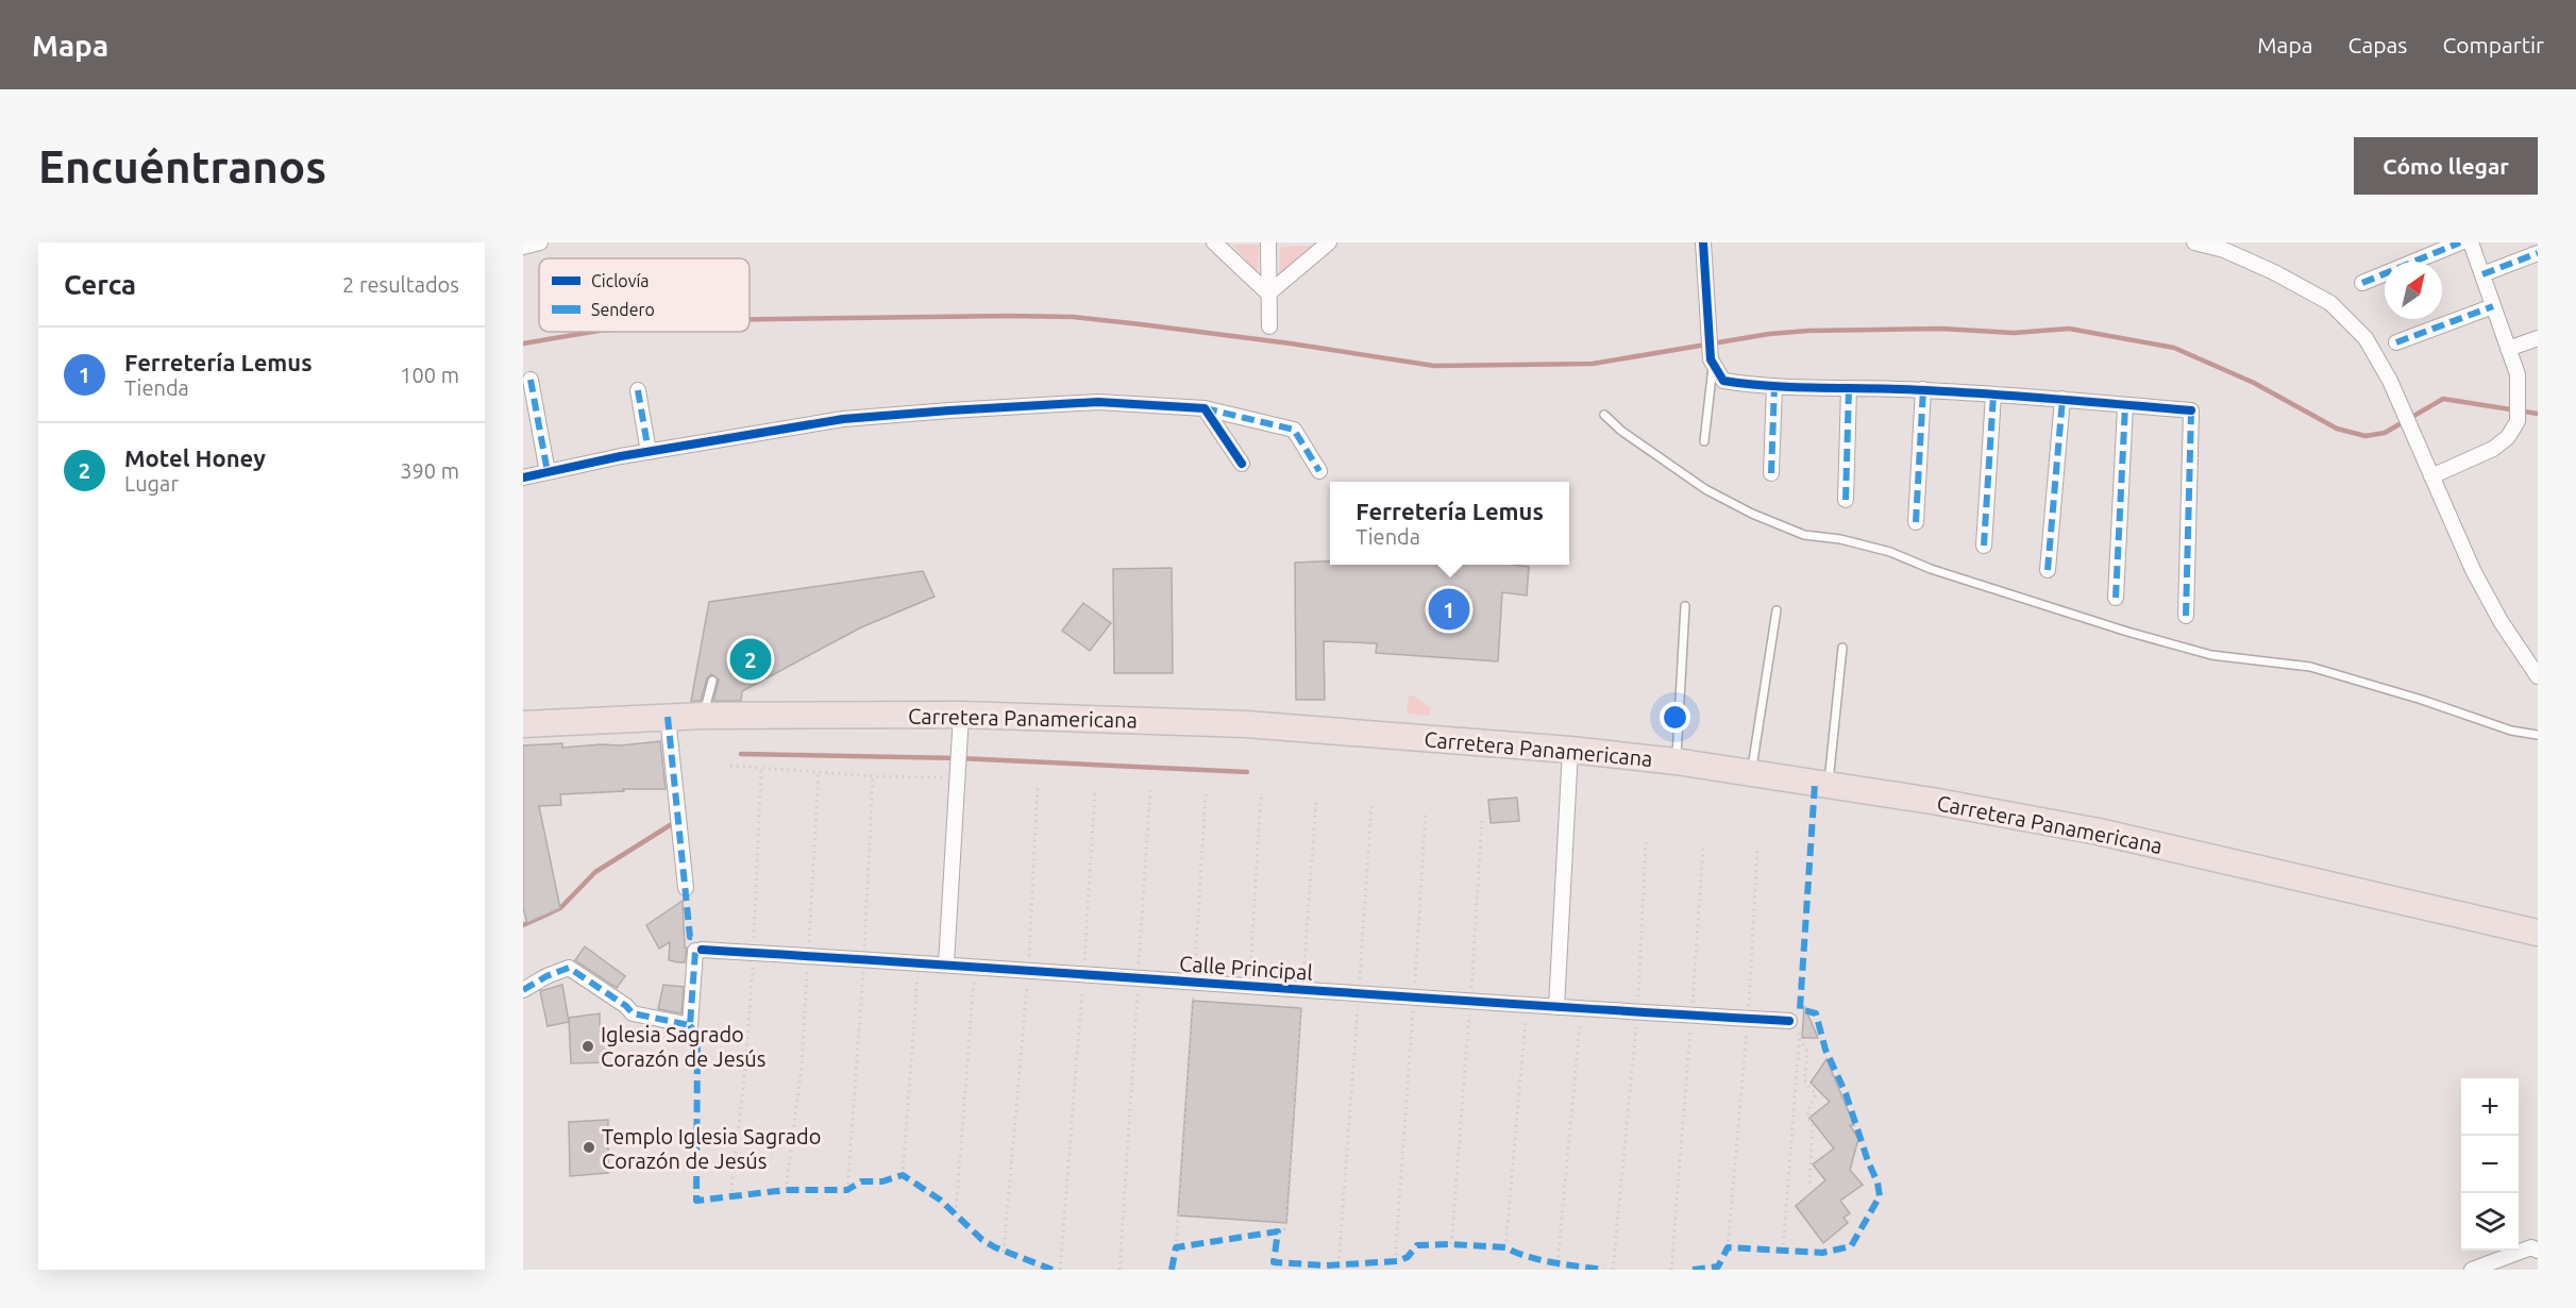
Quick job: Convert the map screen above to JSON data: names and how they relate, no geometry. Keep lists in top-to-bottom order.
{
  "streets": {
    "highway": ["Carretera Panamericana"],
    "street": ["Calle Principal"]
  },
  "places": ["Iglesia Sagrado Corazón de Jesús", "Templo Iglesia Sagrado Corazón de Jesús"],
  "legend": ["Ciclovía", "Sendero"],
  "north": "top right",
  "page": {
    "header": "Mapa",
    "nav": ["Mapa", "Capas", "Compartir"],
    "buttons": "Cómo llegar",
    "title": "Encuéntranos",
    "heading": ["Cerca", "2 resultados"],
    "list": [
      {
        "mark": "1",
        "name": "Ferretería Lemus",
        "note": "Tienda",
        "value": "100 m"
      },
      {
        "mark": "2",
        "name": "Motel Honey",
        "note": "Lugar",
        "value": "390 m"
      }
    ],
    "popup": ["Ferretería Lemus", "Tienda"],
    "pins": ["1", "2"],
    "map_buttons": ["+", "−"]
  }
}
